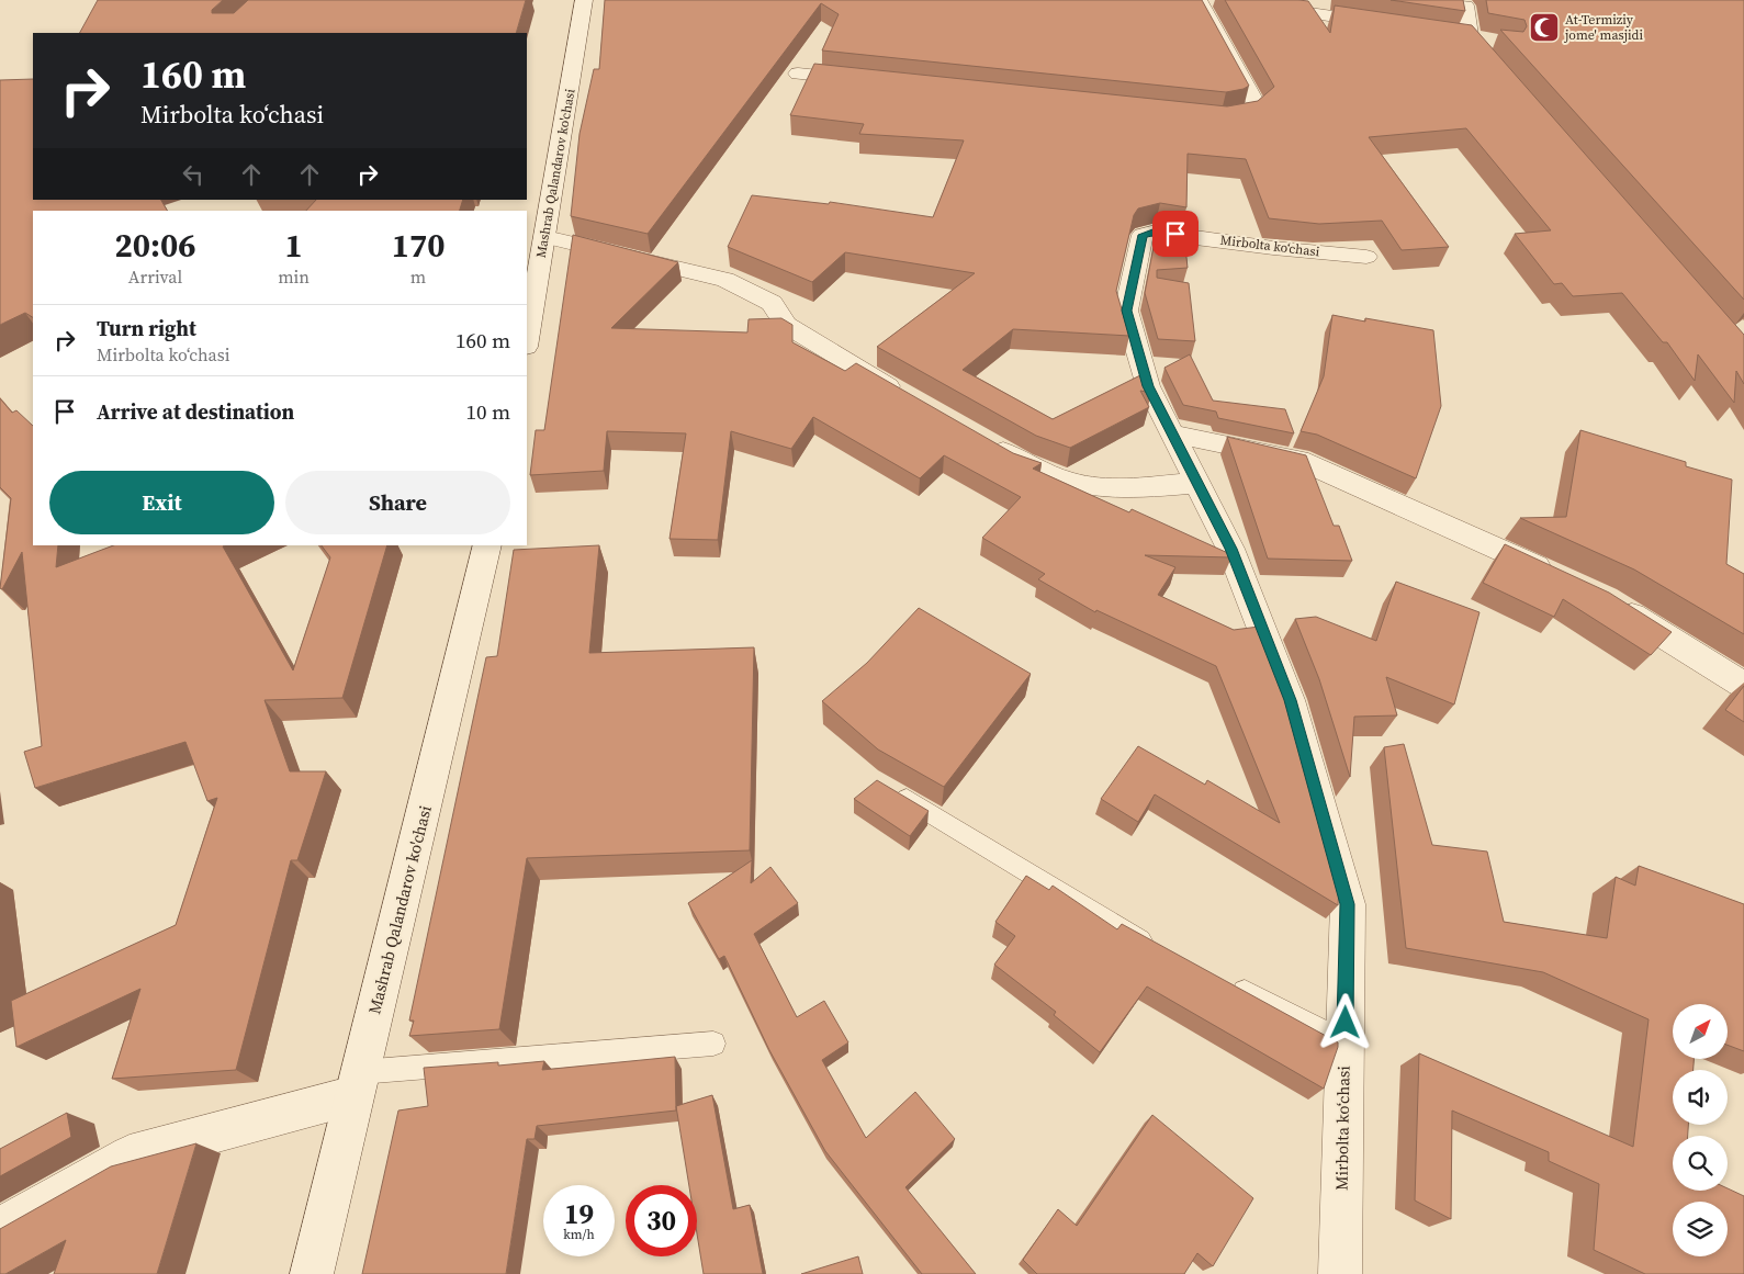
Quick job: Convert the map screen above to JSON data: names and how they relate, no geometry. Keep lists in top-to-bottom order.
{
  "streets": {
    "street": ["Mashrab Qalandarov ko'chasi", "Mirbolta koʻchasi"]
  },
  "places": {
    "mosque": ["At-Termiziy jome' masjidi"]
  },
  "north": "top right",
  "page": {
    "turn": ["160 m", "Mirbolta koʻchasi"],
    "eta": [
      "20:06",
      "Arrival",
      "1",
      "min",
      "170",
      "m"
    ],
    "list": [
      {
        "name": "Turn right",
        "note": "Mirbolta koʻchasi",
        "value": "160 m"
      },
      {
        "name": "Arrive at destination",
        "value": "10 m"
      }
    ],
    "buttons": ["Exit", "Share"],
    "speed": "19 km/h",
    "limit": "30"
  }
}
